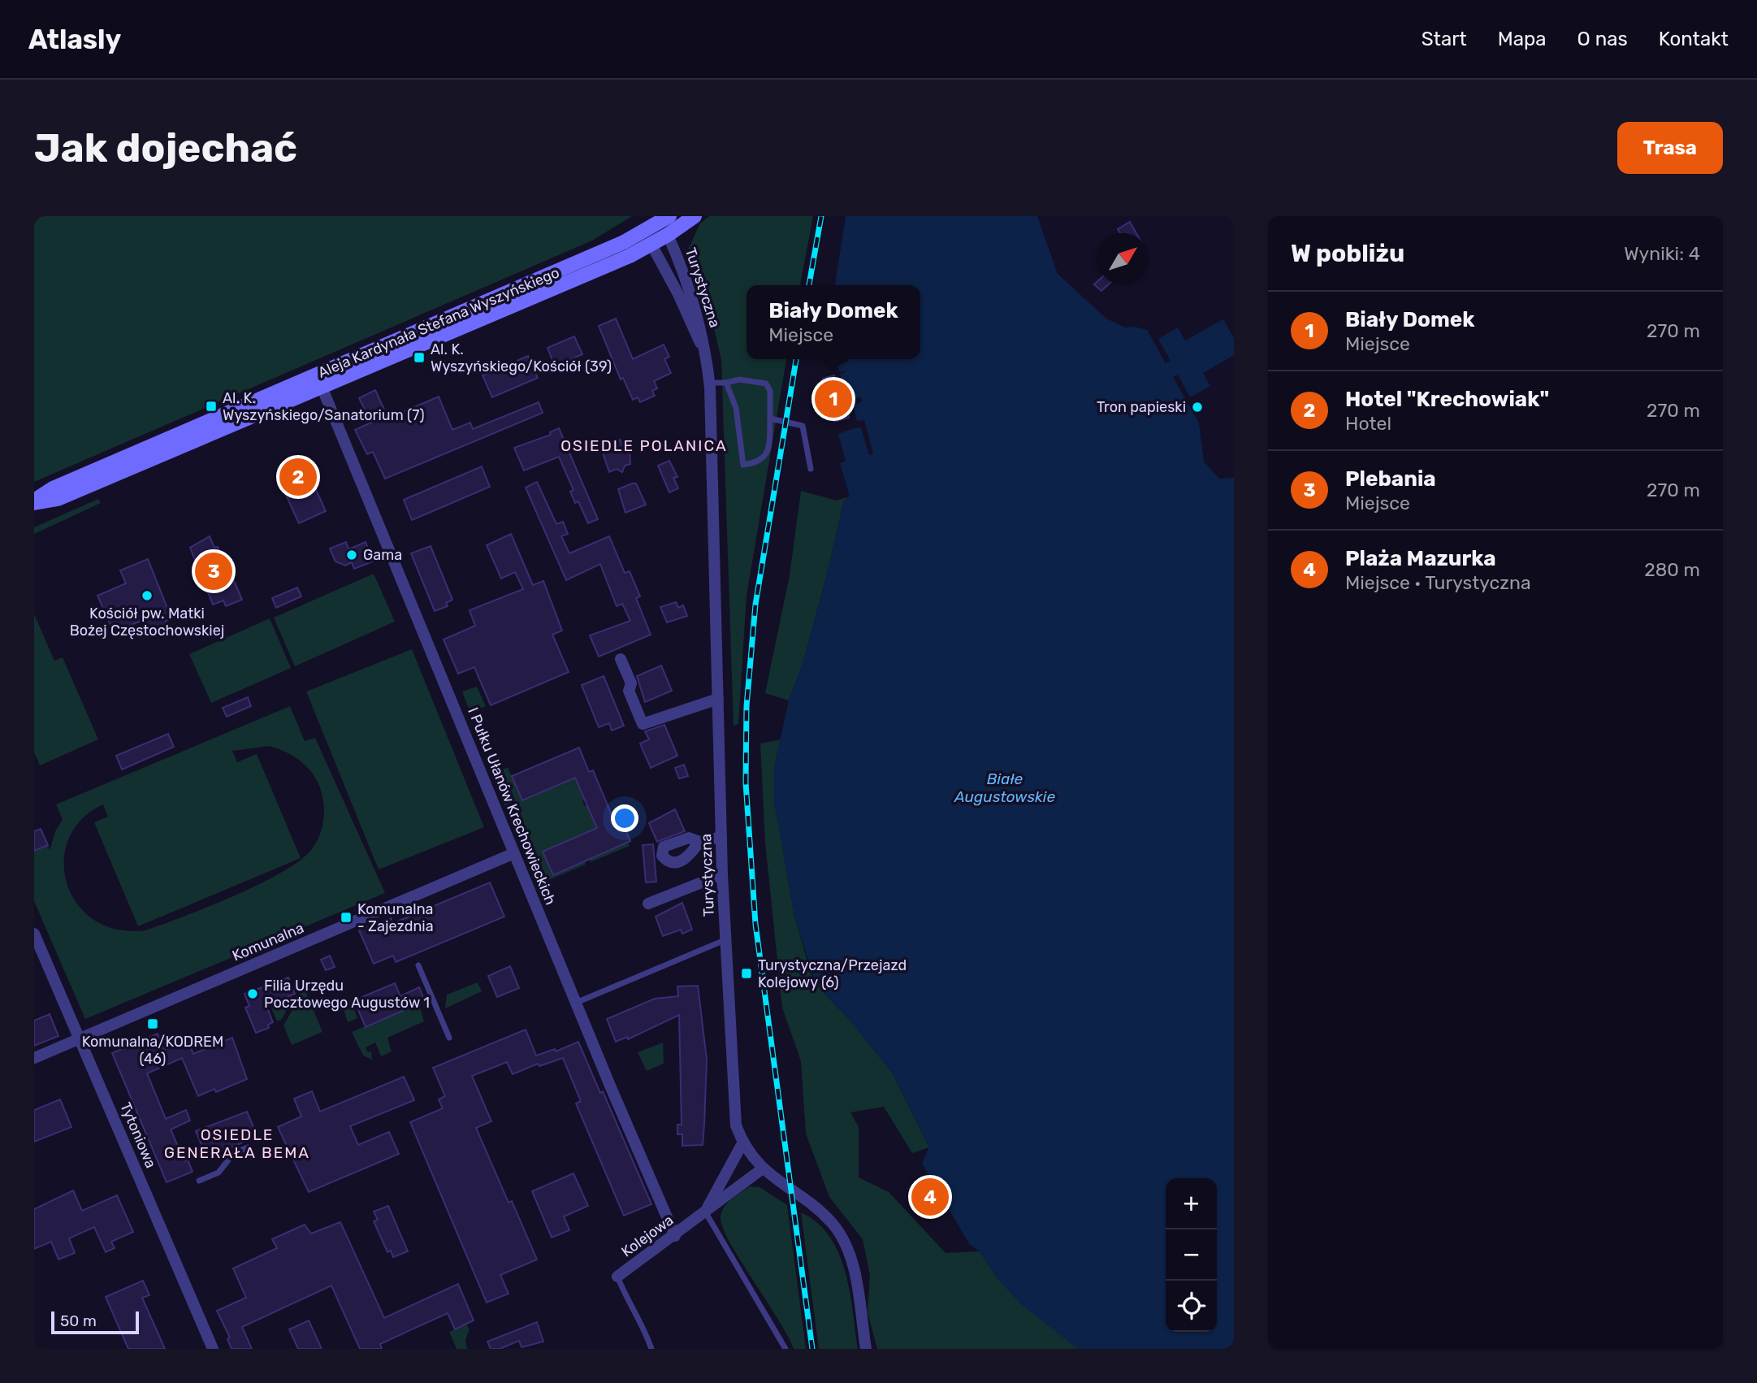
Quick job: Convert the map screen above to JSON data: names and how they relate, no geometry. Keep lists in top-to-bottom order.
{
  "streets": {
    "main road": ["Aleja Kardynała Stefana Wyszyńskiego"],
    "street": [
      "Turystyczna",
      "I Pułku Ułanów Krechowieckich",
      "Komunalna",
      "Tytoniowa",
      "Kolejowa"
    ]
  },
  "crossings": [
    ["Turystyczna", "Aleja Kardynała Stefana Wyszyńskiego"],
    ["Turystyczna", "Kolejowa"],
    ["Aleja Kardynała Stefana Wyszyńskiego", "I Pułku Ułanów Krechowieckich"],
    ["I Pułku Ułanów Krechowieckich", "Komunalna"],
    ["I Pułku Ułanów Krechowieckich", "Kolejowa"],
    ["Komunalna", "Tytoniowa"]
  ],
  "districts": ["OSIEDLE POLANICA", "OSIEDLE GENERAŁA BEMA"],
  "water": ["Białe Augustowskie"],
  "places": {
    "transit": [
      "Al. K. Wyszyńskiego/Kościół (39)",
      "Al. K. Wyszyńskiego/Sanatorium (7)",
      "Komunalna - Zajezdnia",
      "Turystyczna/Przejazd Kolejowy (6)",
      "Komunalna/KODREM (46)"
    ],
    "other": [
      "Tron papieski",
      "Gama",
      "Kościół pw. Matki Bożej Częstochowskiej",
      "Filia Urzędu Pocztowego Augustów 1"
    ]
  },
  "scale_bar": "50 m",
  "north": "top right",
  "page": {
    "header": "Atlasly",
    "nav": [
      "Start",
      "Mapa",
      "O nas",
      "Kontakt"
    ],
    "buttons": "Trasa",
    "title": "Jak dojechać",
    "heading": ["W pobliżu", "Wyniki: 4"],
    "popup": ["Biały Domek", "Miejsce"],
    "list": [
      {
        "mark": "1",
        "name": "Biały Domek",
        "note": "Miejsce",
        "value": "270 m"
      },
      {
        "mark": "2",
        "name": "Hotel \"Krechowiak\"",
        "note": "Hotel",
        "value": "270 m"
      },
      {
        "mark": "3",
        "name": "Plebania",
        "note": "Miejsce",
        "value": "270 m"
      },
      {
        "mark": "4",
        "name": "Plaża Mazurka",
        "note": "Miejsce · Turystyczna",
        "value": "280 m"
      }
    ],
    "pins": [
      "1",
      "2",
      "3",
      "4"
    ],
    "map_buttons": ["+", "−"],
    "scale": "50 m"
  }
}
